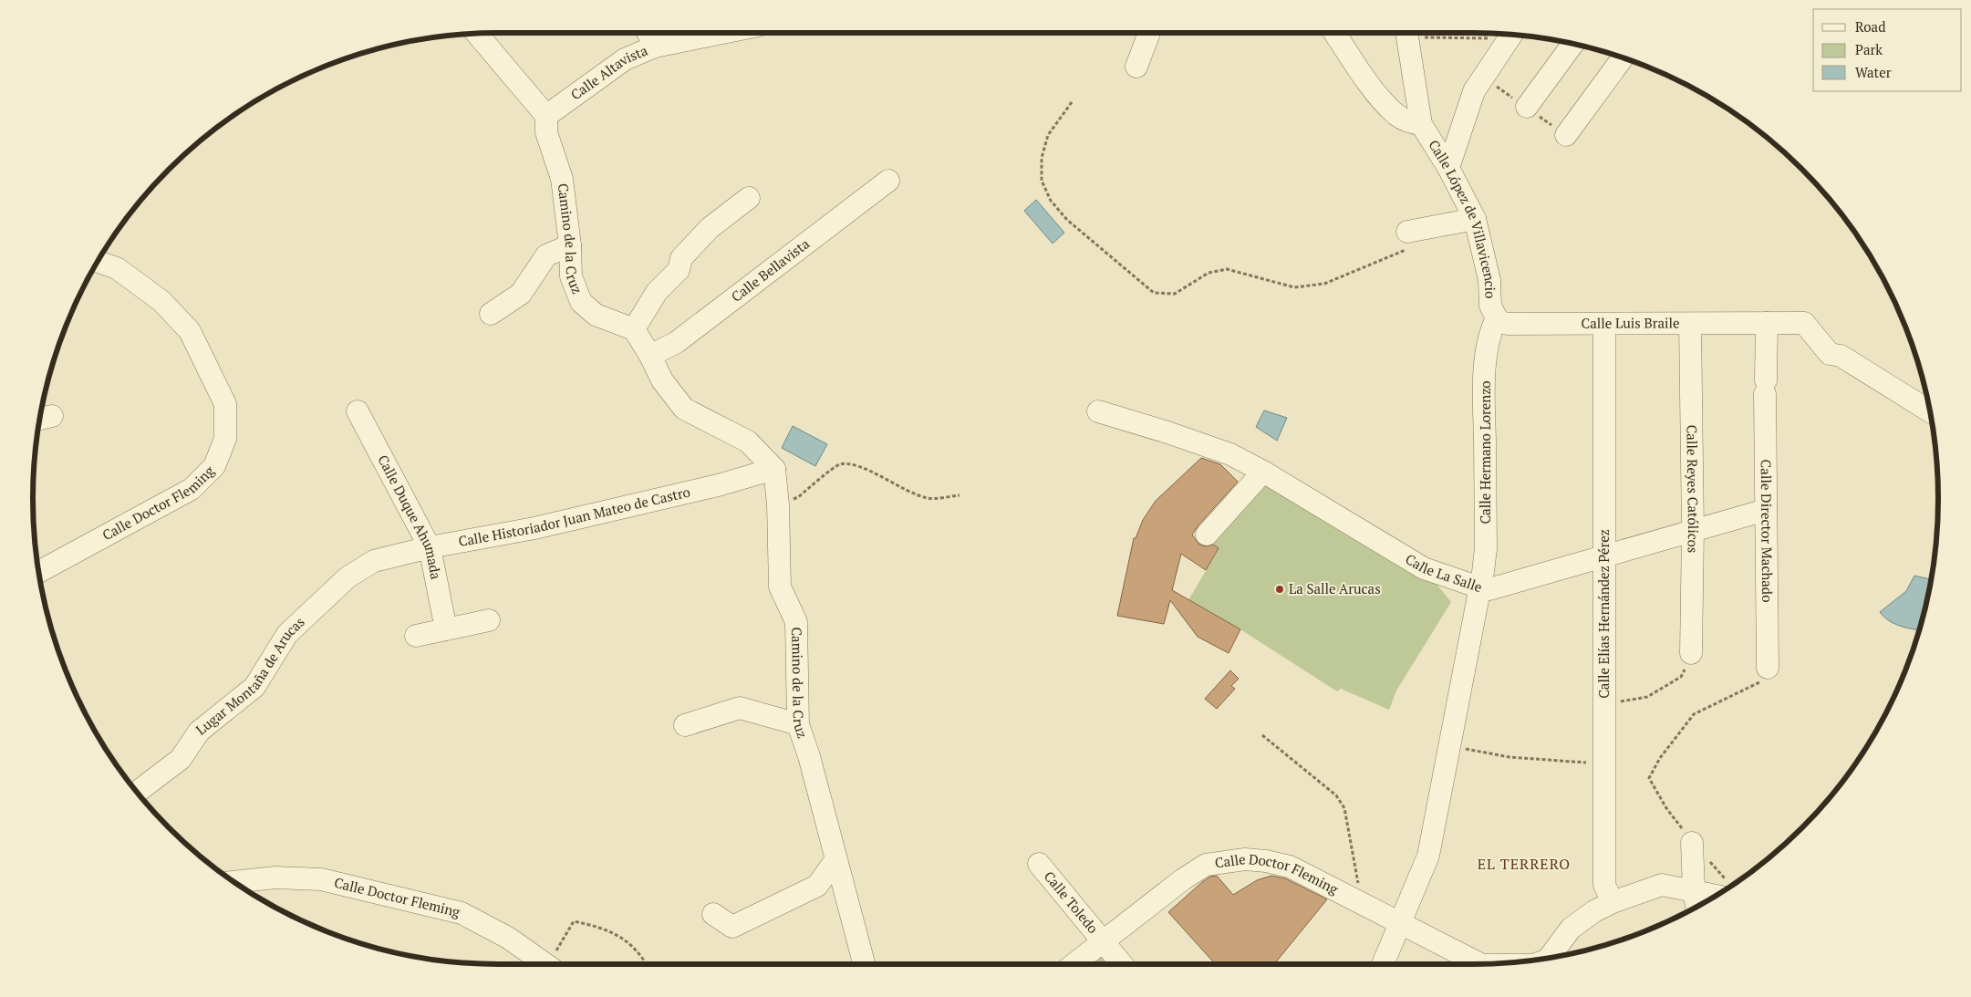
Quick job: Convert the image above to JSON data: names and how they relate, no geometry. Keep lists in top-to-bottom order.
{
  "streets": {
    "street": [
      "Calle Altavista",
      "Calle López de Villavicencio",
      "Camino de la Cruz",
      "Calle Bellavista",
      "Calle Luis Braile",
      "Calle Hermano Lorenzo",
      "Calle Reyes Católicos",
      "Calle Doctor Fleming",
      "Calle Historiador Juan Mateo de Castro",
      "Calle Duque Ahumada",
      "Calle Director Machado",
      "Calle La Salle",
      "Calle Elías Hernández Pérez",
      "Lugar Montaña de Arucas",
      "Calle Toledo"
    ]
  },
  "crossings": [
    ["Calle Altavista", "Camino de la Cruz"],
    ["Calle López de Villavicencio", "Calle Luis Braile"],
    ["Calle López de Villavicencio", "Calle Hermano Lorenzo"],
    ["Camino de la Cruz", "Calle Historiador Juan Mateo de Castro"],
    ["Calle Luis Braile", "Calle Hermano Lorenzo"],
    ["Calle Luis Braile", "Calle Reyes Católicos"],
    ["Calle Luis Braile", "Calle Director Machado"],
    ["Calle Luis Braile", "Calle Elías Hernández Pérez"],
    ["Calle Hermano Lorenzo", "Calle La Salle"],
    ["Calle Doctor Fleming", "Calle La Salle"],
    ["Calle Doctor Fleming", "Calle Toledo"],
    ["Calle Historiador Juan Mateo de Castro", "Calle Duque Ahumada"],
    ["Calle Historiador Juan Mateo de Castro", "Lugar Montaña de Arucas"]
  ],
  "districts": ["EL TERRERO"],
  "places": ["La Salle Arucas"],
  "legend": ["Road", "Park", "Water"]
}
